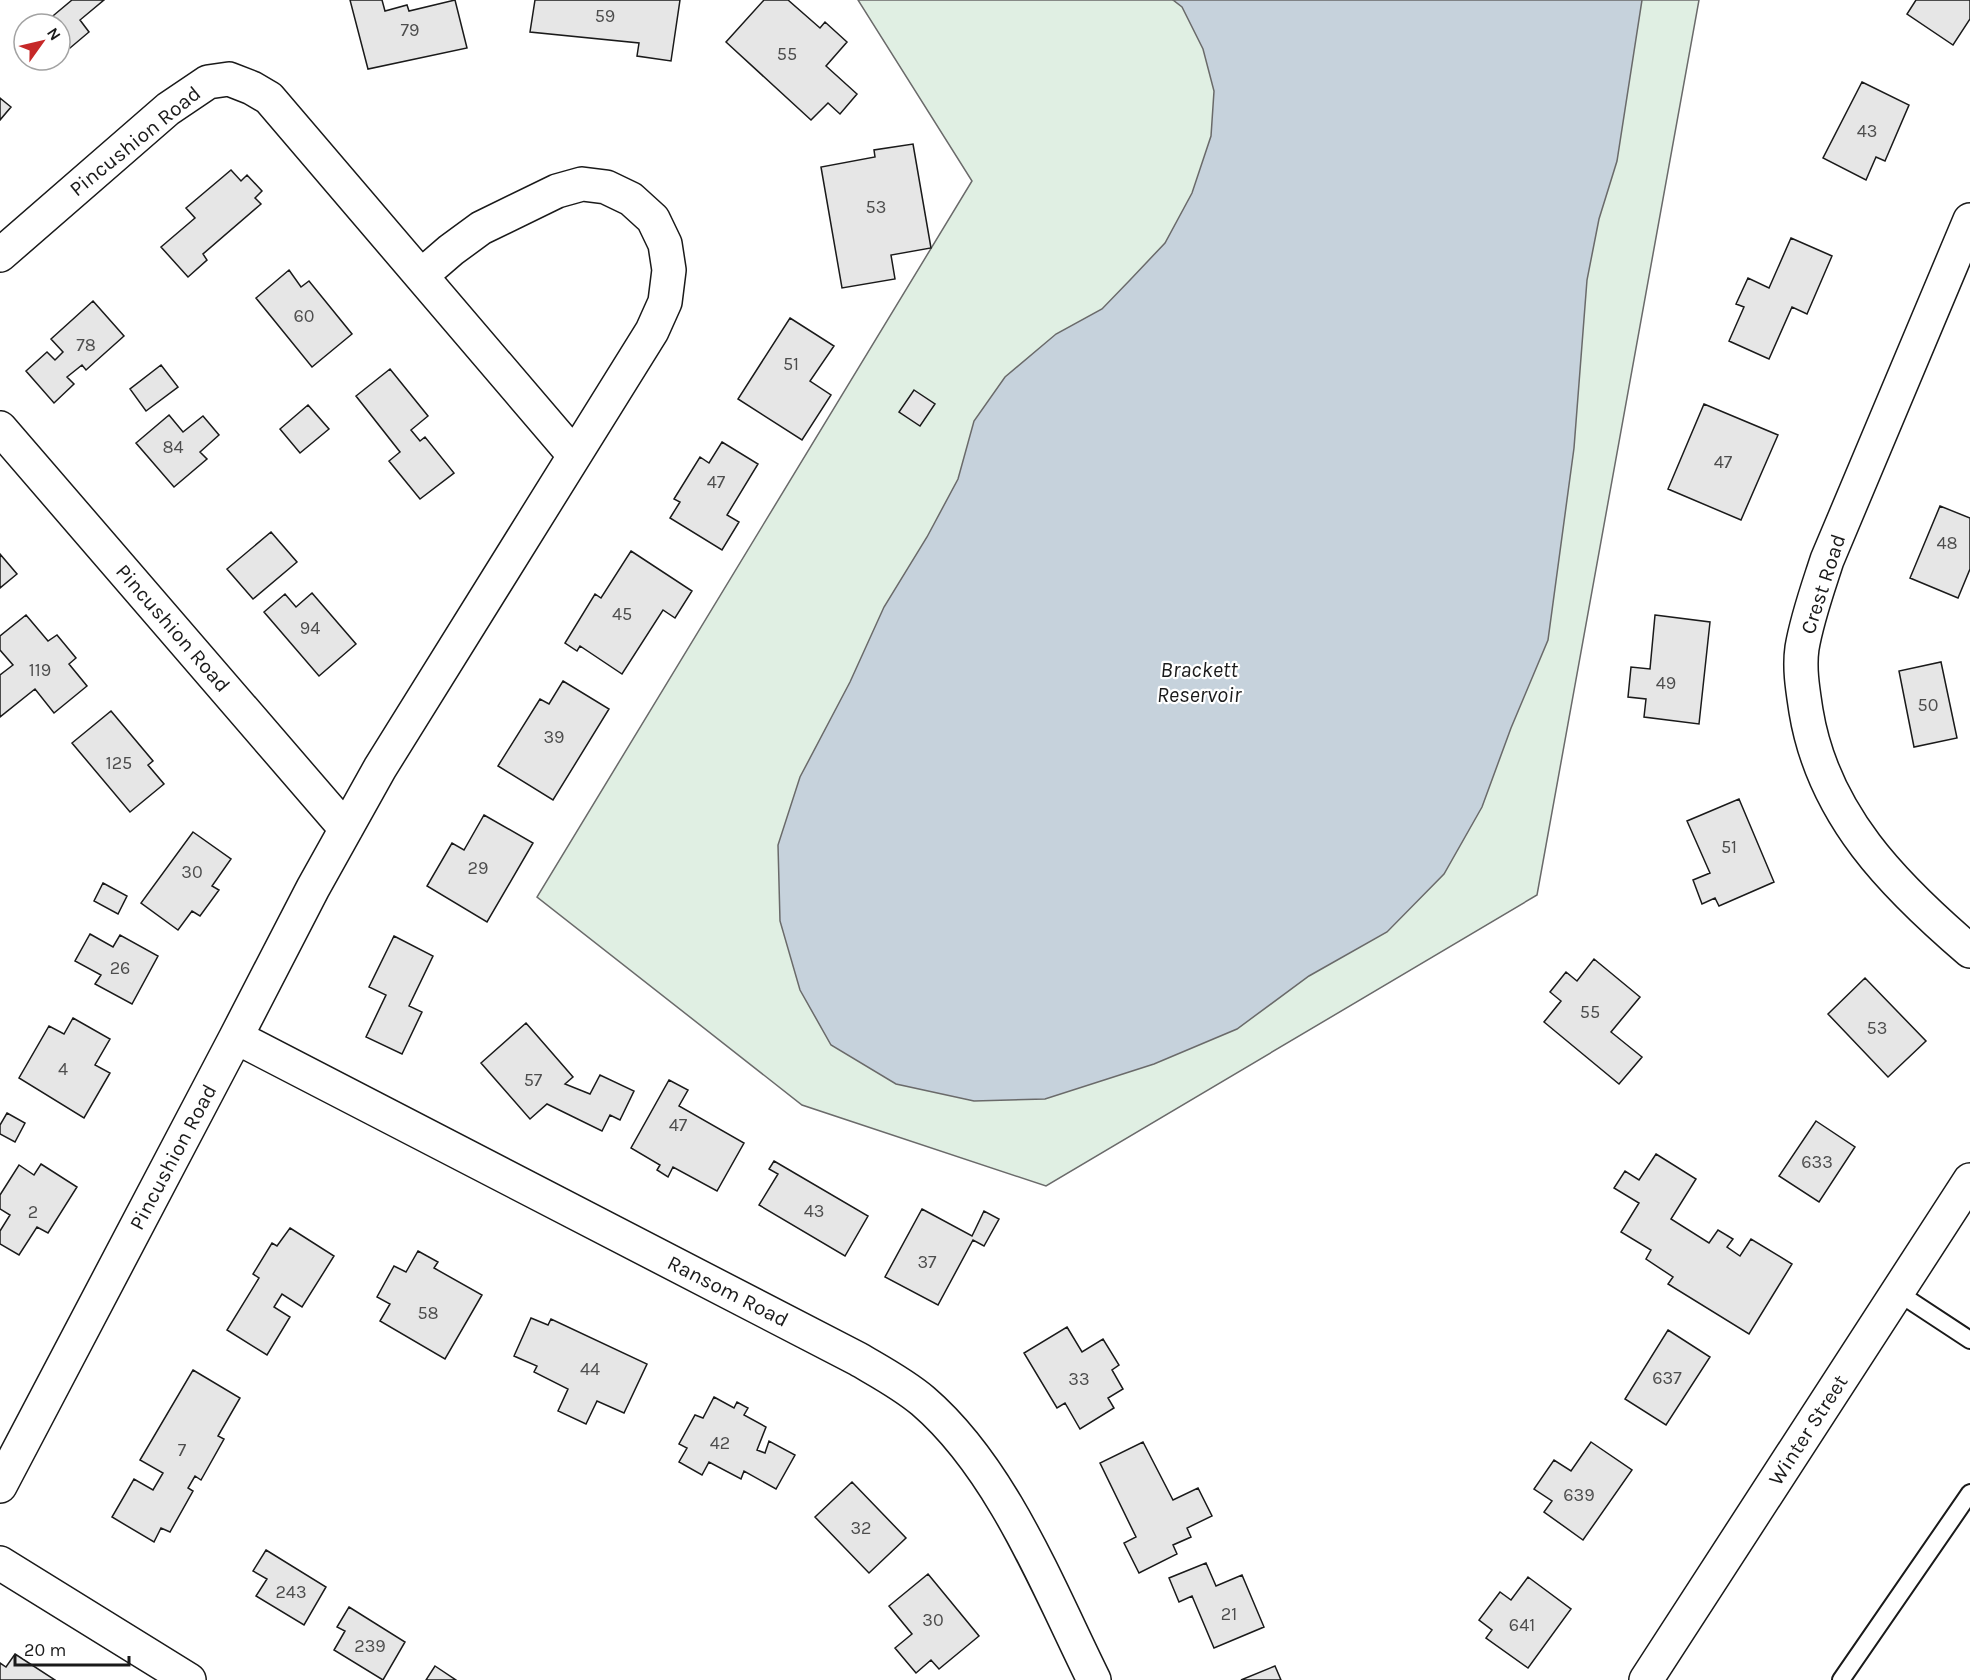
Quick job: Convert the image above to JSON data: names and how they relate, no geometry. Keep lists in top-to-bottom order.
{
  "streets": {
    "street": [
      "Pincushion Road",
      "Crest Road",
      "Ransom Road",
      "Winter Street"
    ]
  },
  "crossings": [
    ["Pincushion Road", "Ransom Road"]
  ],
  "water": ["Brackett Reservoir"],
  "house_numbers": [
    "59",
    "79",
    "55",
    "43",
    "53",
    "60",
    "78",
    "51",
    "84",
    "47",
    "47",
    "48",
    "45",
    "94",
    "119",
    "49",
    "50",
    "39",
    "125",
    "51",
    "29",
    "30",
    "26",
    "55",
    "53",
    "4",
    "57",
    "47",
    "633",
    "43",
    "2",
    "37",
    "58",
    "44",
    "637",
    "33",
    "42",
    "7",
    "639",
    "32",
    "243",
    "21",
    "30",
    "641",
    "239"
  ],
  "scale_bar": "20 m",
  "north": "top right"
}
